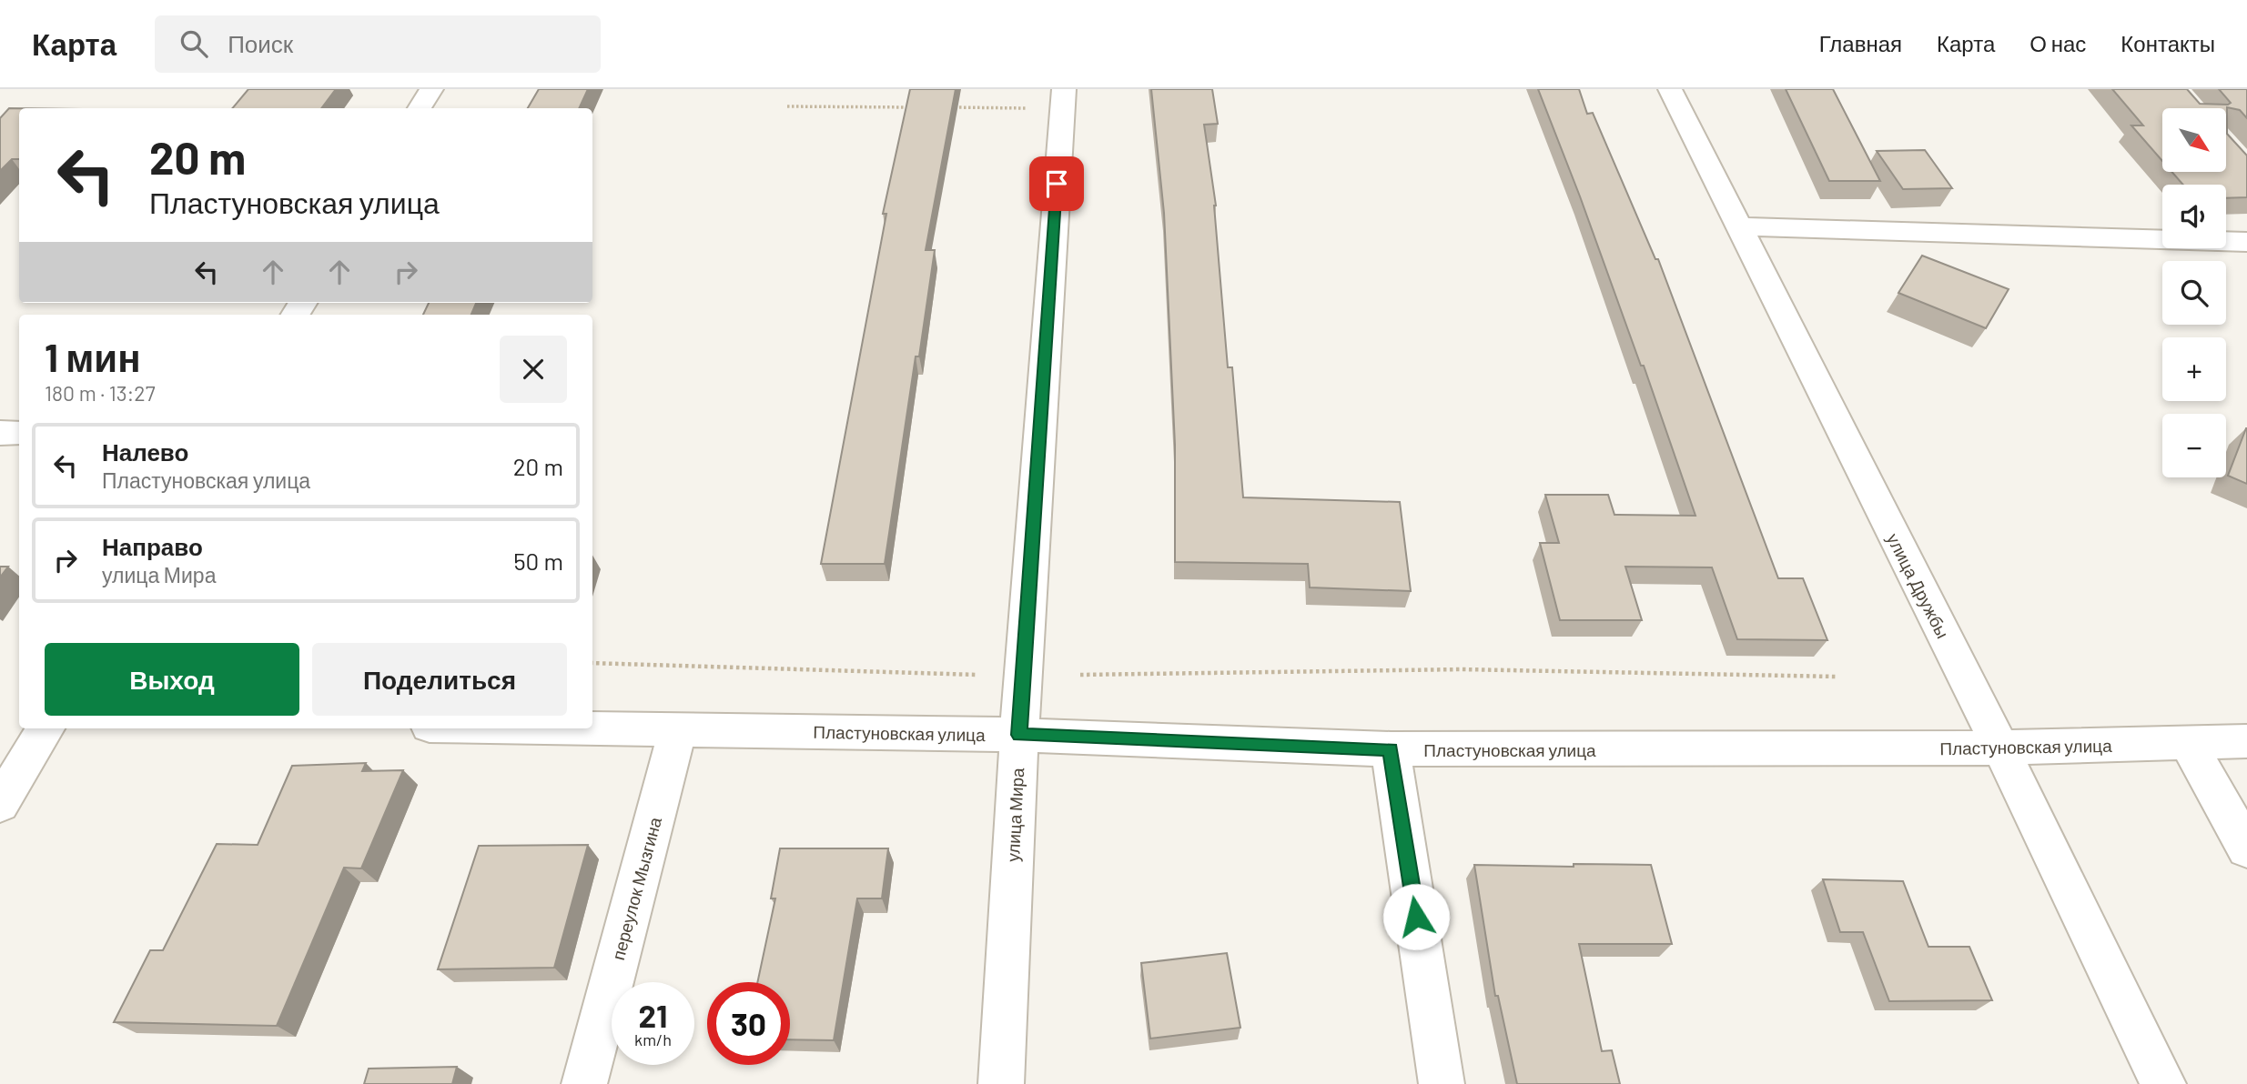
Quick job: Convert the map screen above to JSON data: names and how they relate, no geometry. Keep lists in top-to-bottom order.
{
  "streets": {
    "street": [
      "улица Дружбы",
      "Пластуновская улица",
      "улица Мира",
      "переулок Мызгина"
    ]
  },
  "crossings": [
    ["улица Дружбы", "Пластуновская улица"],
    ["Пластуновская улица", "улица Мира"],
    ["Пластуновская улица", "переулок Мызгина"]
  ],
  "north": "bottom right",
  "page": {
    "header": "Карта",
    "search": "Поиск",
    "nav": [
      "Главная",
      "Карта",
      "О нас",
      "Контакты"
    ],
    "map_buttons": ["+", "−"],
    "turn": ["20 m", "Пластуновская улица"],
    "heading": ["1 мин", "180 m · 13:27"],
    "list": [
      {
        "name": "Налево",
        "note": "Пластуновская улица",
        "value": "20 m"
      },
      {
        "name": "Направо",
        "note": "улица Мира",
        "value": "50 m"
      }
    ],
    "buttons": ["Выход", "Поделиться"],
    "speed": "21 km/h",
    "limit": "30"
  }
}
